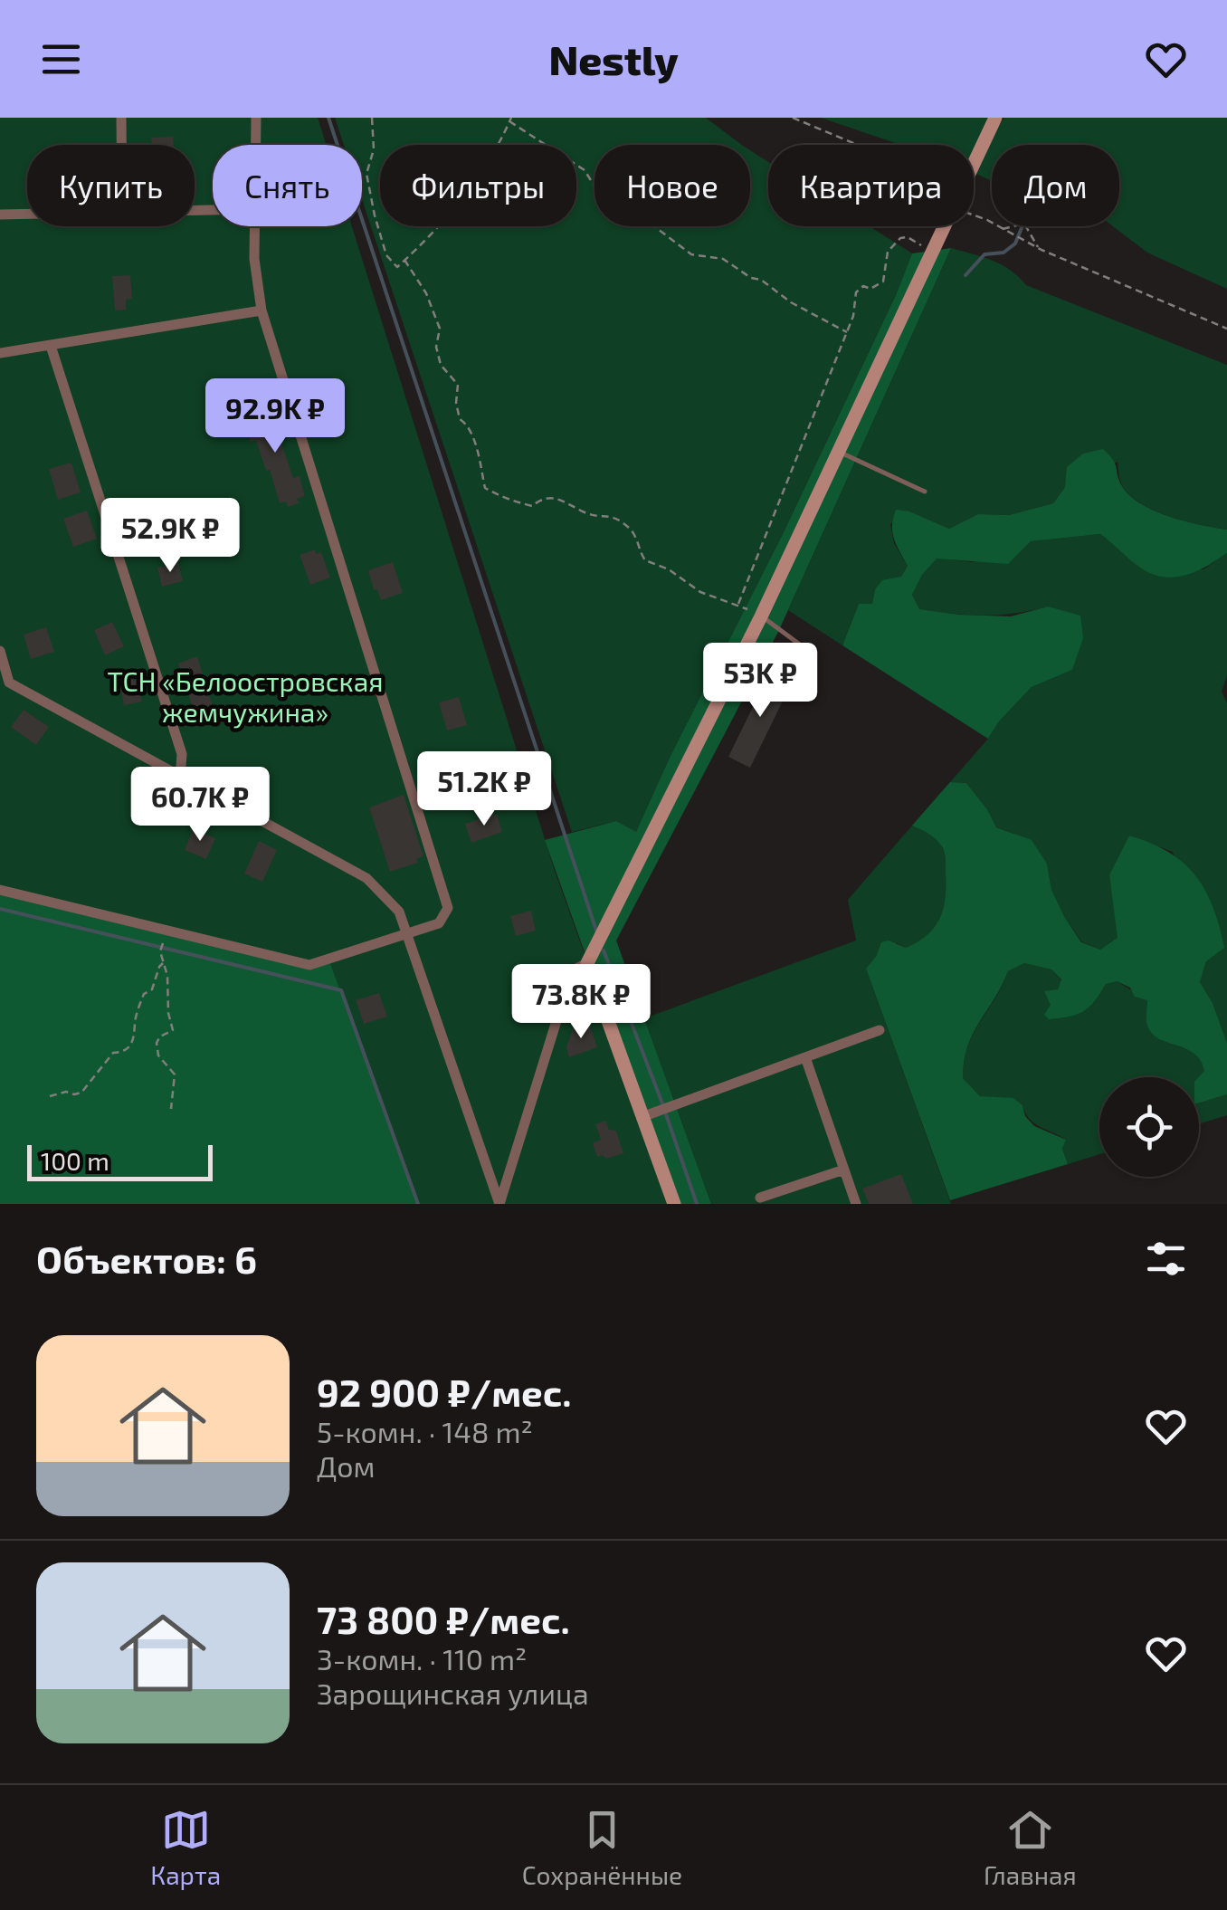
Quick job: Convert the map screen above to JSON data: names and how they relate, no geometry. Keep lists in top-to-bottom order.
{
  "parks": ["ТСН «Белоостровская жемчужина»"],
  "scale_bar": "100 m",
  "page": {
    "header": "Nestly",
    "chip": [
      "Купить",
      "Снять",
      "Фильтры",
      "Новое",
      "Квартира",
      "Дом"
    ],
    "price": [
      "92.9K ₽",
      "52.9K ₽",
      "53K ₽",
      "51.2K ₽",
      "60.7K ₽",
      "73.8K ₽"
    ],
    "scale": "100 m",
    "heading": "Объектов: 6",
    "list": [
      {
        "name": "92 900 ₽/мес.",
        "note": "5-комн. · 148 m² · Дом"
      },
      {
        "name": "73 800 ₽/мес.",
        "note": "3-комн. · 110 m² · Зарощинская улица"
      }
    ],
    "tabs": ["Карта", "Сохранённые", "Главная"]
  }
}
